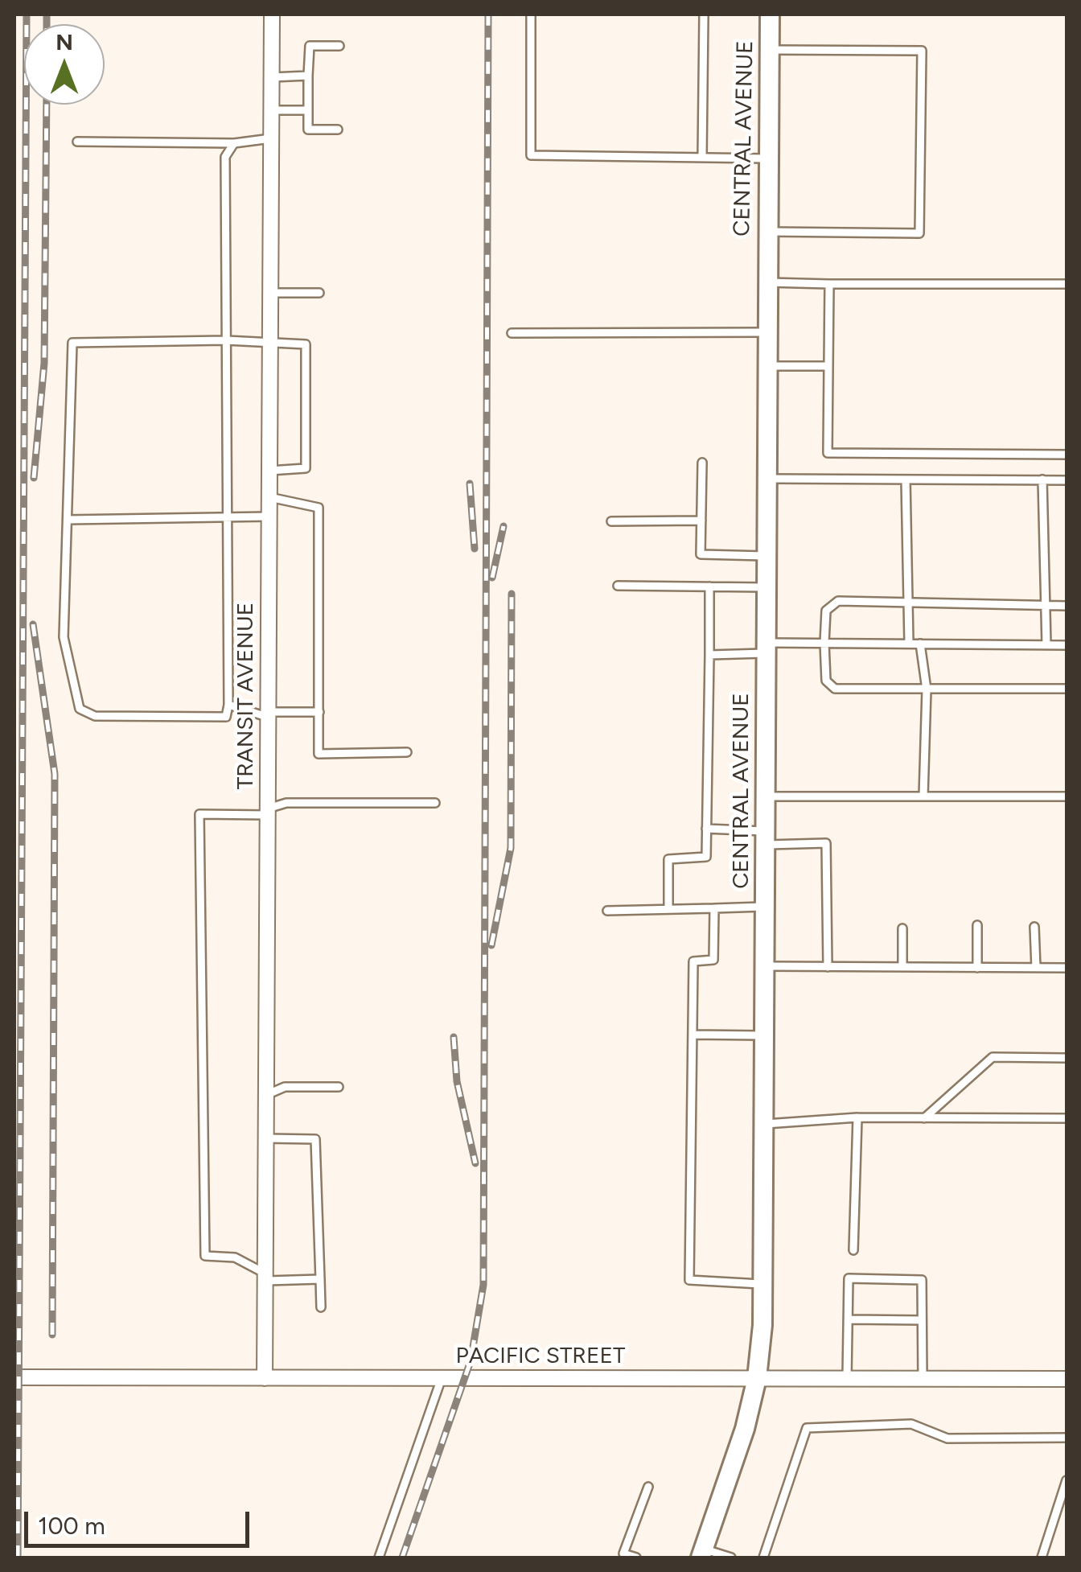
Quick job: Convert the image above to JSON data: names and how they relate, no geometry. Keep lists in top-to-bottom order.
{
  "streets": {
    "street": ["CENTRAL AVENUE", "TRANSIT AVENUE", "PACIFIC STREET"]
  },
  "crossings": [
    ["CENTRAL AVENUE", "PACIFIC STREET"],
    ["TRANSIT AVENUE", "PACIFIC STREET"]
  ],
  "scale_bar": "100 m",
  "north": "top"
}
